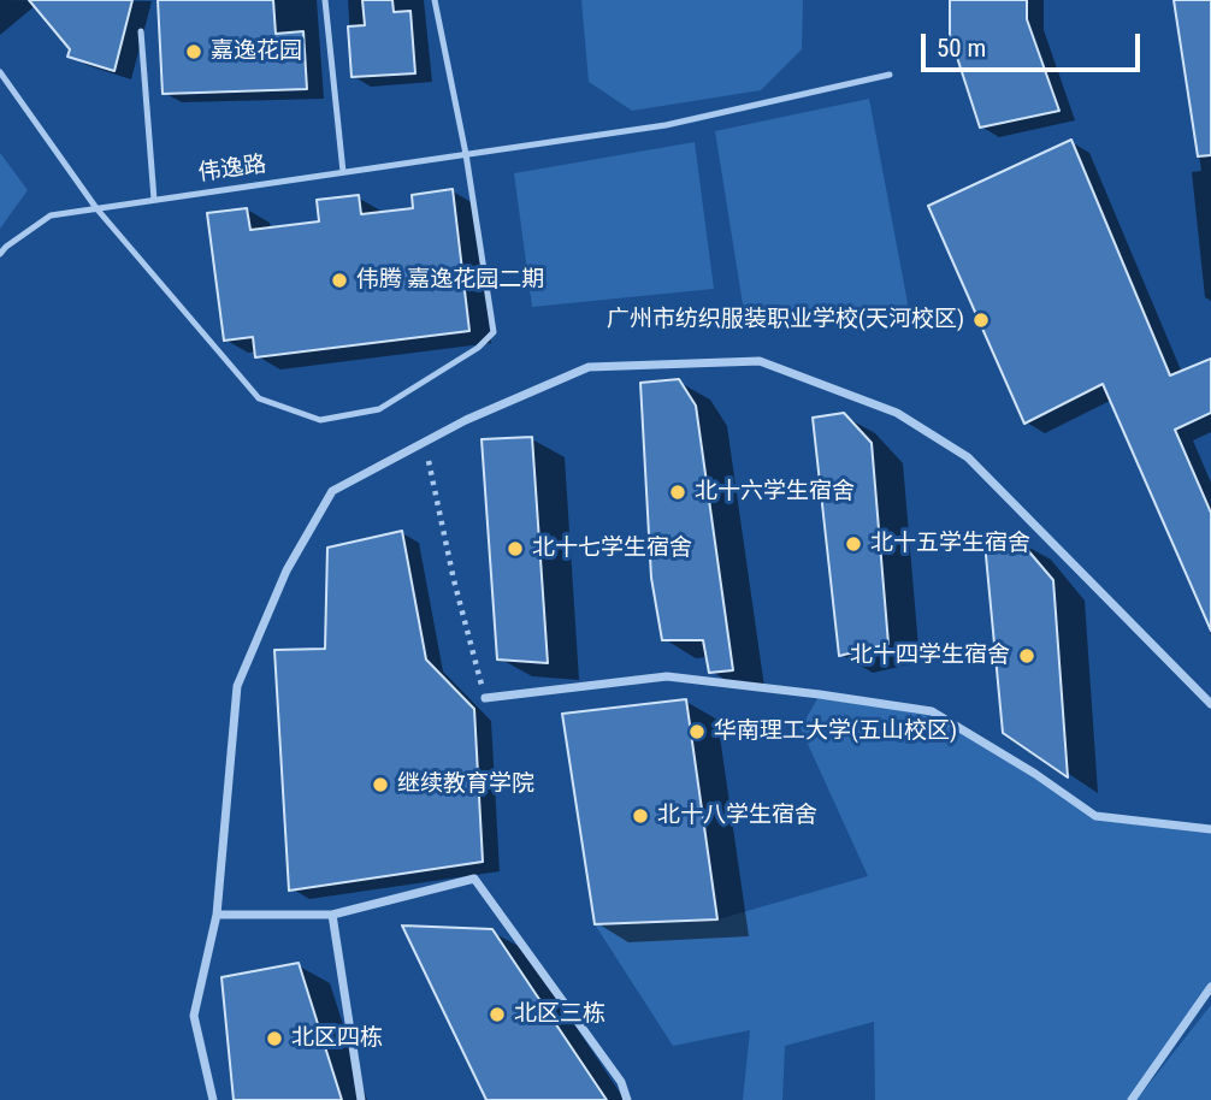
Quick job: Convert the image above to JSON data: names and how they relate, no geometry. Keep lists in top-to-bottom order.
{
  "streets": {
    "lane": ["伟逸路"]
  },
  "places": [
    "嘉逸花园",
    "伟腾 嘉逸花园二期",
    "广州市纺织服装职业学校(天河校区)",
    "北十六学生宿舍",
    "北十五学生宿舍",
    "北十七学生宿舍",
    "北十四学生宿舍",
    "华南理工大学(五山校区)",
    "继续教育学院",
    "北十八学生宿舍",
    "北区三栋",
    "北区四栋"
  ],
  "scale_bar": "50 m"
}
